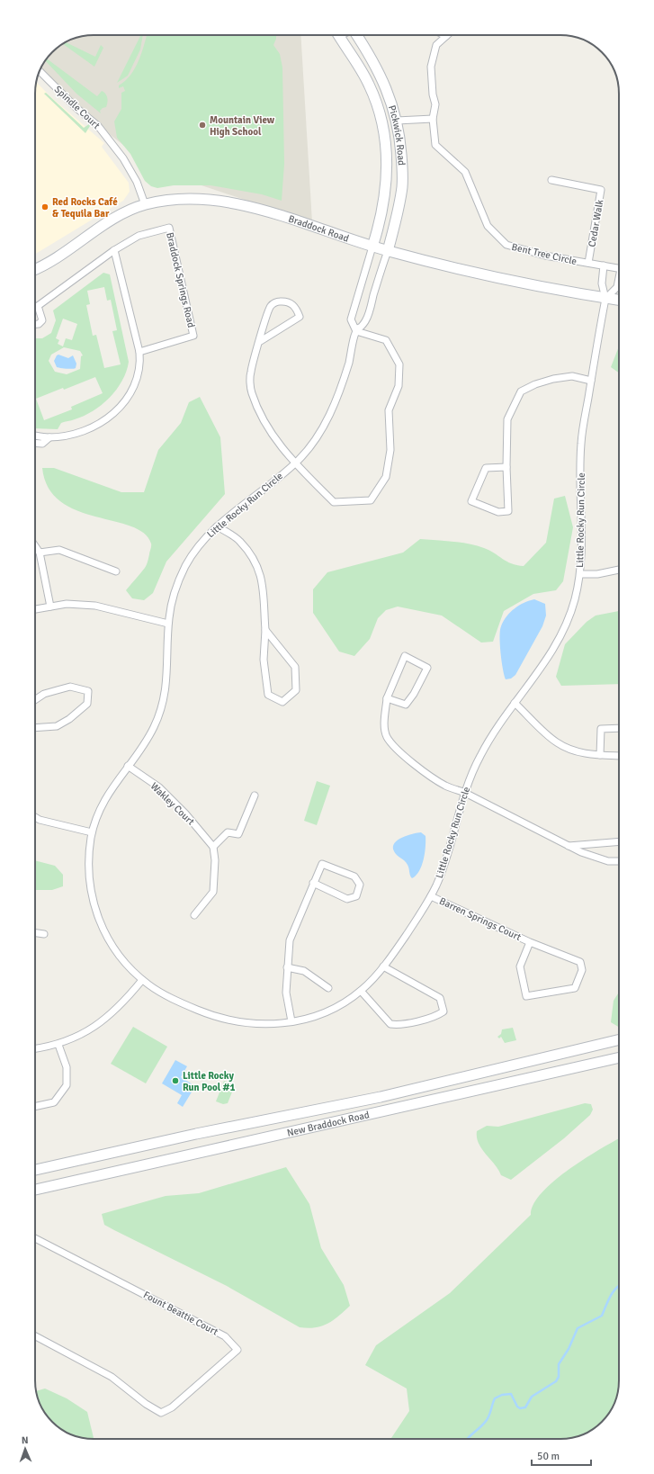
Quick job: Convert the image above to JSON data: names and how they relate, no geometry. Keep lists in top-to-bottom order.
{
  "streets": {
    "main road": ["Pickwick Road", "Braddock Road", "New Braddock Road"],
    "street": [
      "Spindle Court",
      "Cedar Walk",
      "Bent Tree Circle",
      "Braddock Springs Road",
      "Little Rocky Run Circle",
      "Wakley Court",
      "Barren Springs Court",
      "Fount Beattie Court"
    ]
  },
  "crossings": [
    ["Spindle Court", "Braddock Road"],
    ["Pickwick Road", "Braddock Road"],
    ["Pickwick Road", "Little Rocky Run Circle"],
    ["Cedar Walk", "Bent Tree Circle"],
    ["Braddock Road", "Bent Tree Circle"],
    ["Braddock Road", "Little Rocky Run Circle"],
    ["Bent Tree Circle", "Little Rocky Run Circle"],
    ["Little Rocky Run Circle", "Wakley Court"],
    ["Little Rocky Run Circle", "Barren Springs Court"]
  ],
  "places": ["Mountain View High School", "Red Rocks Café & Tequila Bar", "Little Rocky Run Pool #1"],
  "scale_bar": "50 m",
  "north": "top"
}
